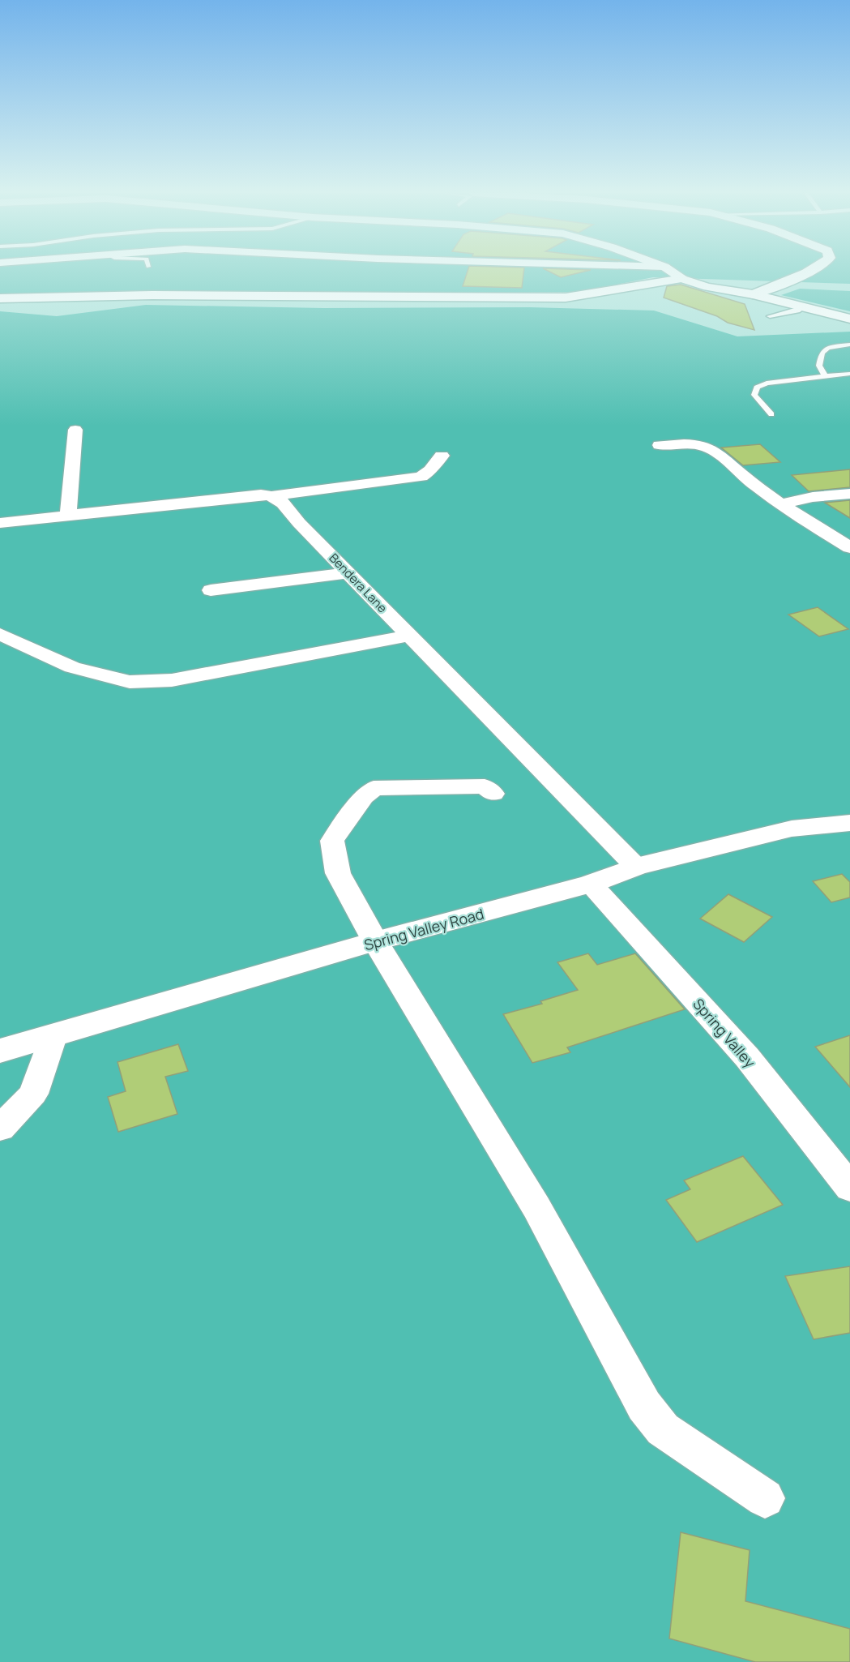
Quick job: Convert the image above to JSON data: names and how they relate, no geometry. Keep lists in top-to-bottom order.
{
  "streets": {
    "street": ["Bendera Lane", "Spring Valley Road", "Spring Valley"]
  },
  "crossings": [
    ["Bendera Lane", "Spring Valley Road"],
    ["Spring Valley Road", "Spring Valley"]
  ]
}
